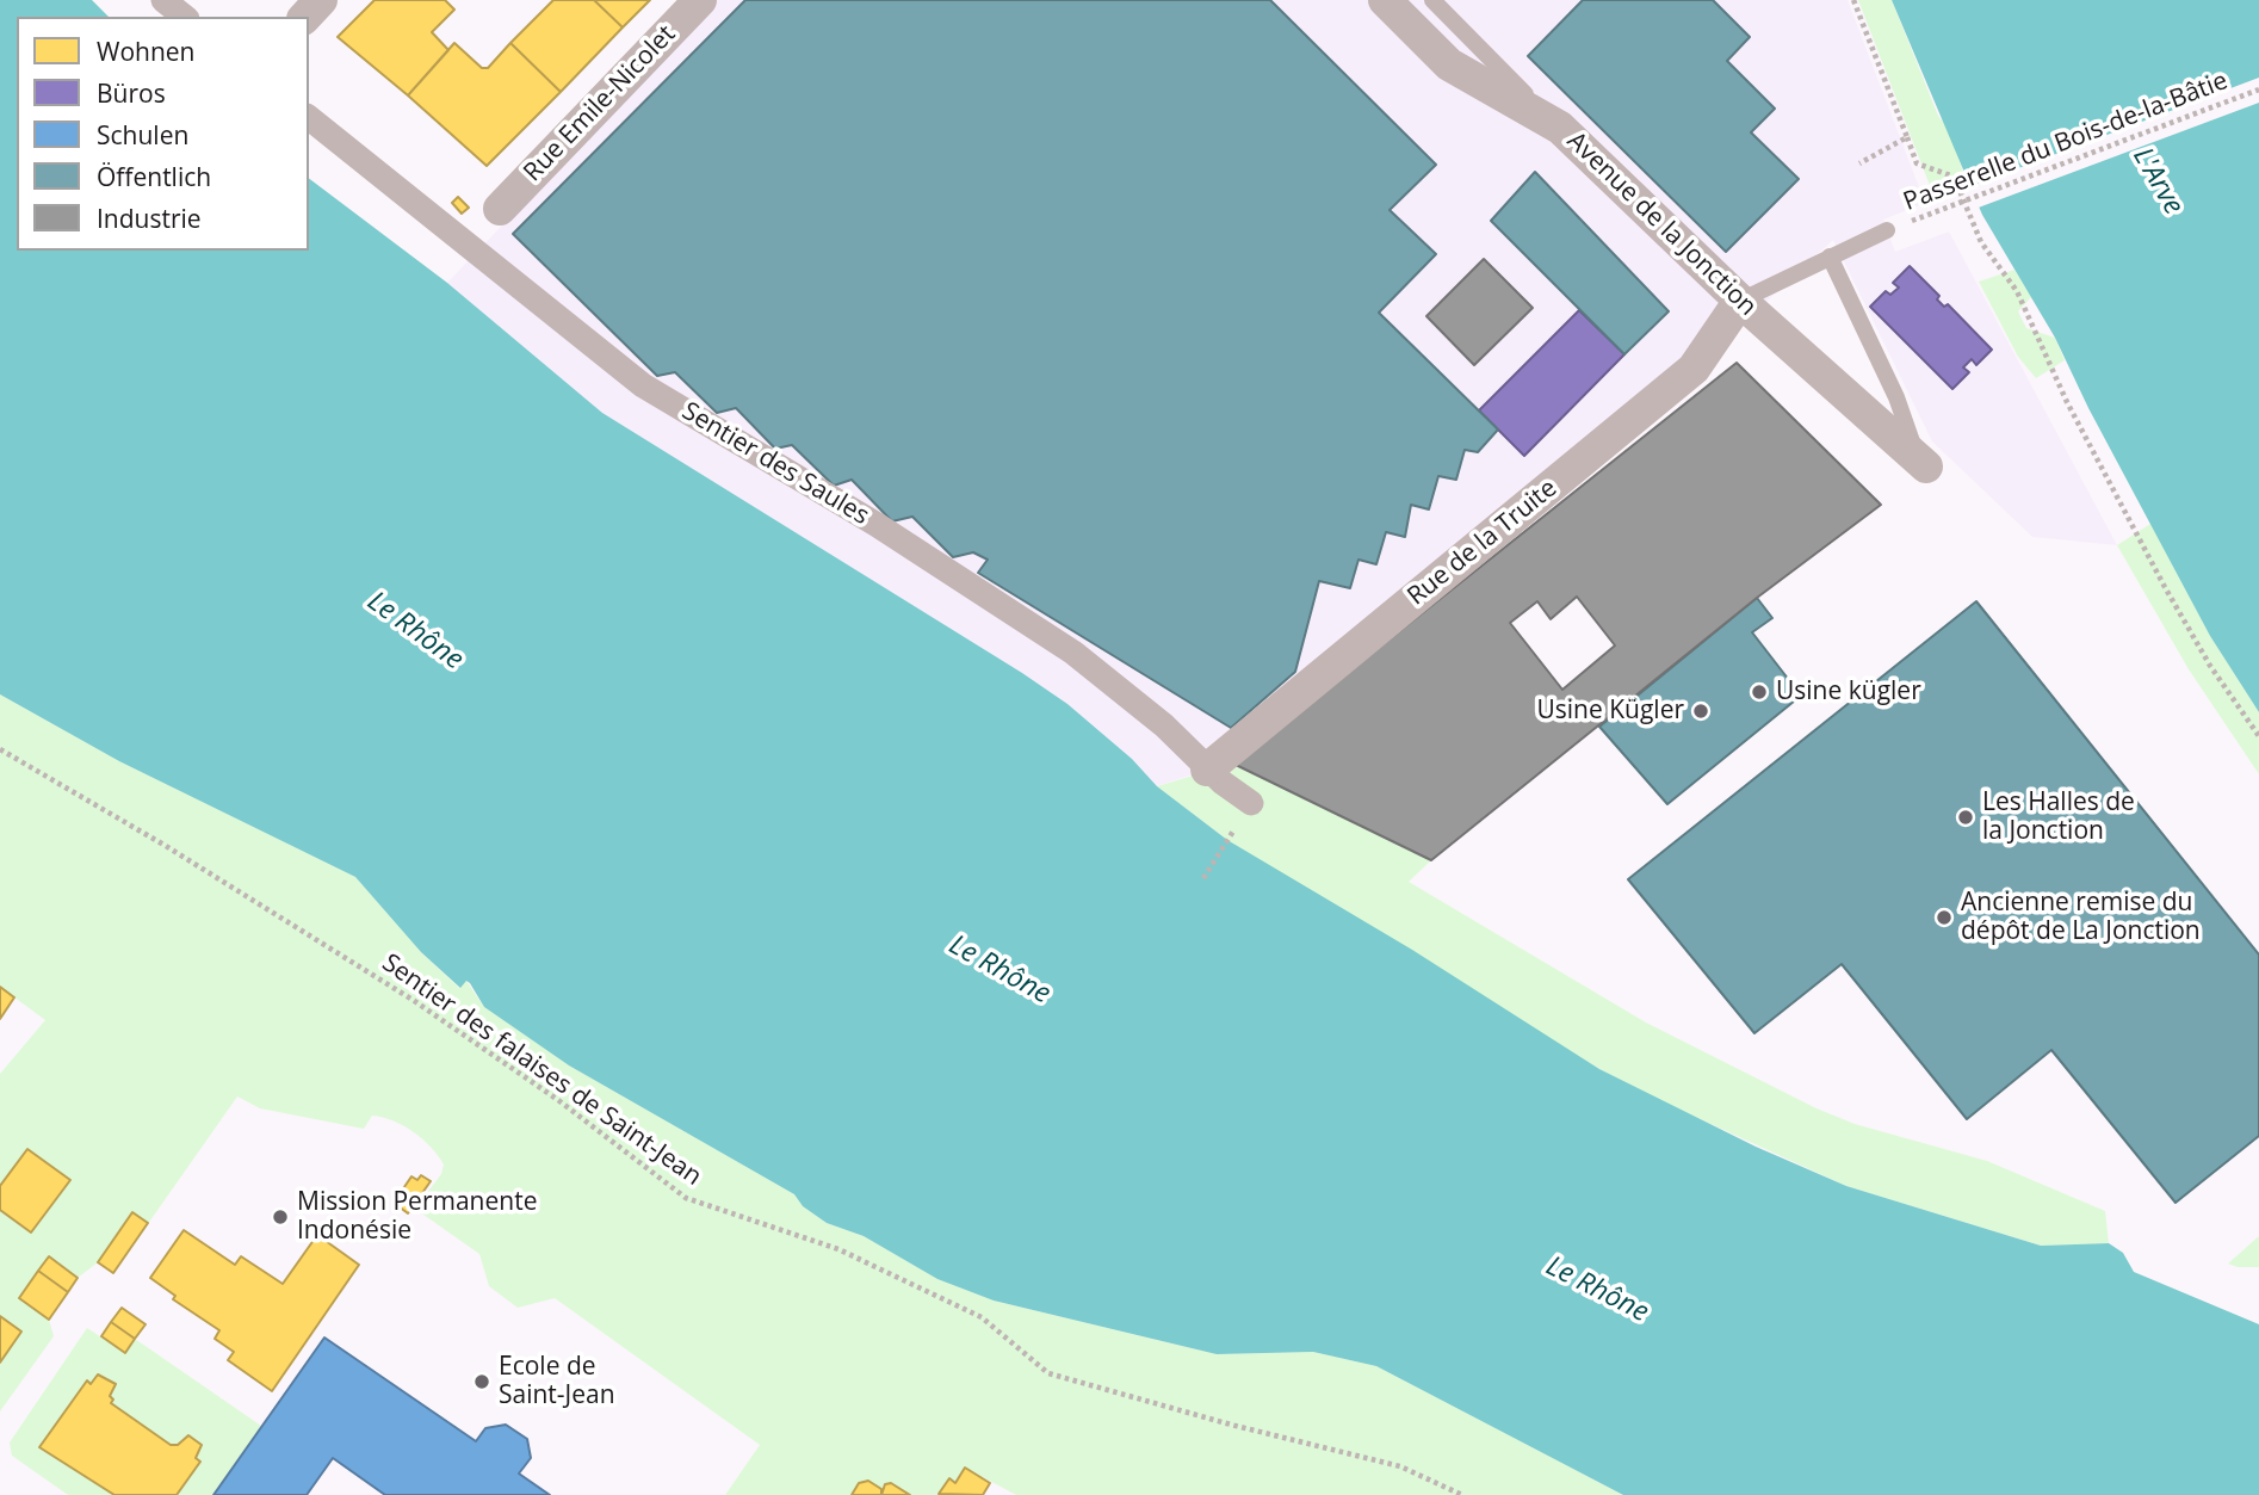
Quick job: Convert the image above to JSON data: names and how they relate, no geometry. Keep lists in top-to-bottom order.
{
  "streets": {
    "street": [
      "Rue Emile-Nicolet",
      "Avenue de la Jonction",
      "Sentier des Saules",
      "Rue de la Truite"
    ],
    "path": ["Passerelle du Bois-de-la-Bâtie", "Sentier des falaises de Saint-Jean"]
  },
  "crossings": [
    ["Avenue de la Jonction", "Rue de la Truite"],
    ["Sentier des Saules", "Rue de la Truite"]
  ],
  "water": ["L'Arve", "Le Rhône"],
  "places": [
    "Usine kügler",
    "Usine Kügler",
    "Les Halles de la Jonction",
    "Ancienne remise du dépôt de La Jonction",
    "Mission Permanente Indonésie",
    "Ecole de Saint-Jean"
  ],
  "legend": [
    "Wohnen",
    "Büros",
    "Schulen",
    "Öffentlich",
    "Industrie"
  ]
}
